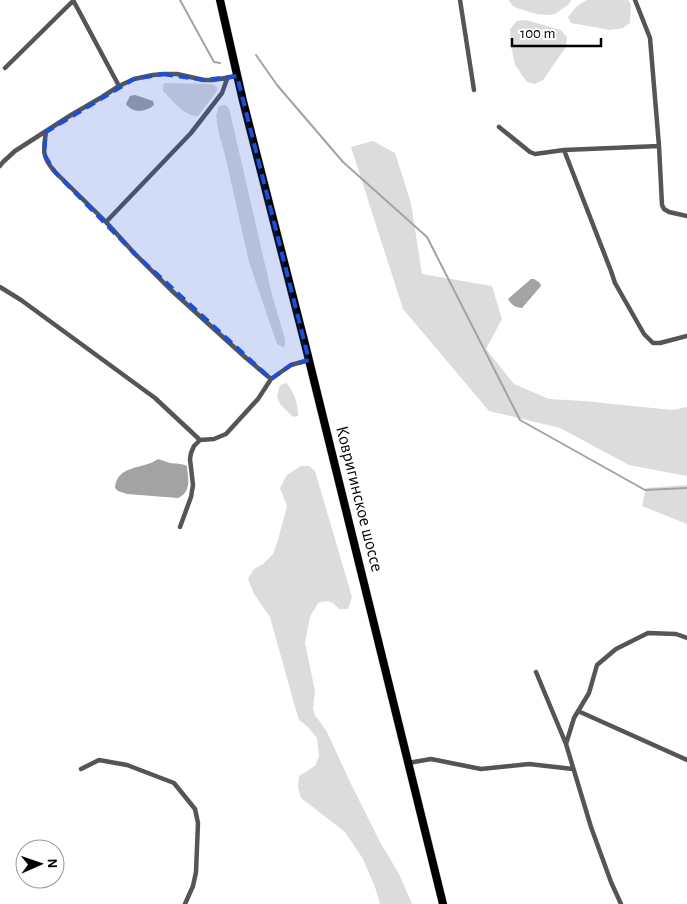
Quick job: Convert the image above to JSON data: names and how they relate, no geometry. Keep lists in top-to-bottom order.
{
  "streets": {
    "main road": ["Ковригинское шоссе"]
  },
  "scale_bar": "100 m",
  "north": "right"
}
